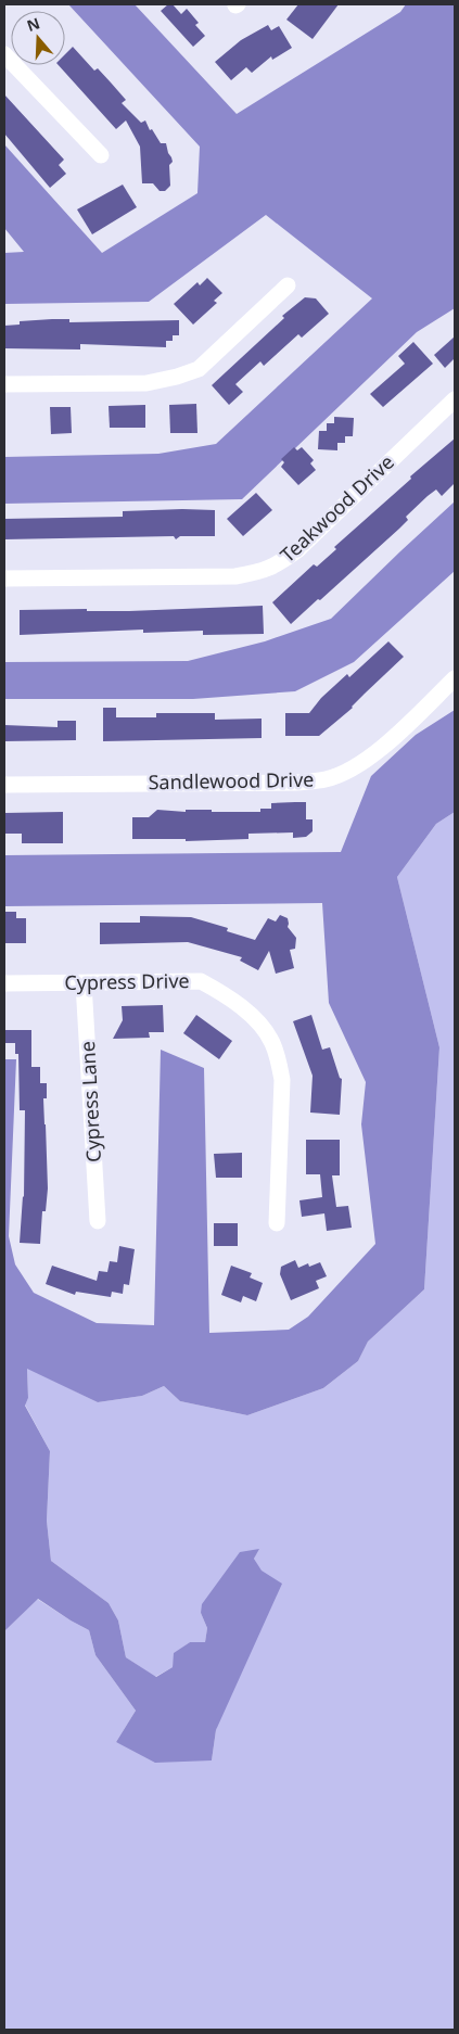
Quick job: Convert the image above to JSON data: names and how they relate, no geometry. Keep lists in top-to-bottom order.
{
  "streets": {
    "street": [
      "Teakwood Drive",
      "Sandlewood Drive",
      "Cypress Drive",
      "Cypress Lane"
    ]
  },
  "crossings": [
    ["Cypress Drive", "Cypress Lane"]
  ],
  "north": "top"
}
